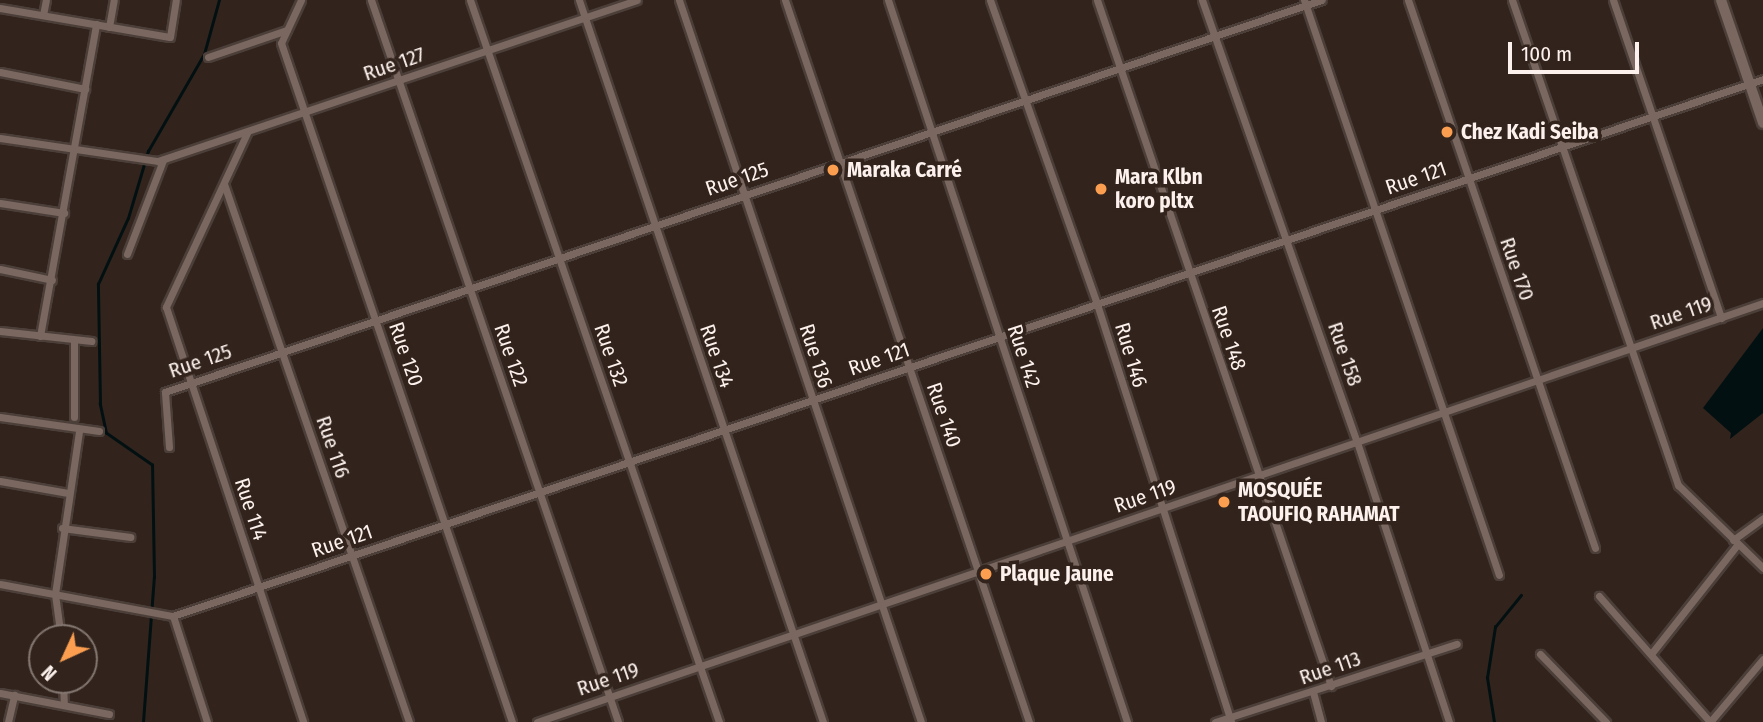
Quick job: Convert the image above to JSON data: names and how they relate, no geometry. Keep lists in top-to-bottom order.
{
  "streets": {
    "street": [
      "Rue 127",
      "Rue 121",
      "Rue 125",
      "Rue 170",
      "Rue 119",
      "Rue 148",
      "Rue 120",
      "Rue 158",
      "Rue 122",
      "Rue 132",
      "Rue 146",
      "Rue 134",
      "Rue 136",
      "Rue 142",
      "Rue 140",
      "Rue 116",
      "Rue 114",
      "Rue 113"
    ]
  },
  "crossings": [
    ["Rue 127", "Rue 120"],
    ["Rue 127", "Rue 122"],
    ["Rue 127", "Rue 132"],
    ["Rue 127", "Rue 134"],
    ["Rue 121", "Rue 170"],
    ["Rue 121", "Rue 148"],
    ["Rue 121", "Rue 120"],
    ["Rue 121", "Rue 158"],
    ["Rue 121", "Rue 122"],
    ["Rue 121", "Rue 132"],
    ["Rue 121", "Rue 146"],
    ["Rue 121", "Rue 134"],
    ["Rue 121", "Rue 136"],
    ["Rue 121", "Rue 142"],
    ["Rue 121", "Rue 140"],
    ["Rue 121", "Rue 116"],
    ["Rue 121", "Rue 114"],
    ["Rue 125", "Rue 148"],
    ["Rue 125", "Rue 120"],
    ["Rue 125", "Rue 158"],
    ["Rue 125", "Rue 122"],
    ["Rue 125", "Rue 132"],
    ["Rue 125", "Rue 146"],
    ["Rue 125", "Rue 134"],
    ["Rue 125", "Rue 136"],
    ["Rue 125", "Rue 142"],
    ["Rue 125", "Rue 140"],
    ["Rue 125", "Rue 116"],
    ["Rue 125", "Rue 114"],
    ["Rue 170", "Rue 119"],
    ["Rue 119", "Rue 148"],
    ["Rue 119", "Rue 158"],
    ["Rue 119", "Rue 122"],
    ["Rue 119", "Rue 132"],
    ["Rue 119", "Rue 146"],
    ["Rue 119", "Rue 134"],
    ["Rue 119", "Rue 136"],
    ["Rue 119", "Rue 142"],
    ["Rue 119", "Rue 140"],
    ["Rue 148", "Rue 113"],
    ["Rue 158", "Rue 113"],
    ["Rue 146", "Rue 113"],
    ["Rue 116", "Rue 114"]
  ],
  "places": [
    "Chez Kadi Seiba",
    "Maraka Carré",
    "Mara Klbn koro pltx",
    "MOSQUÉE TAOUFIQ RAHAMAT",
    "Plaque Jaune"
  ],
  "scale_bar": "100 m",
  "north": "bottom left"
}
